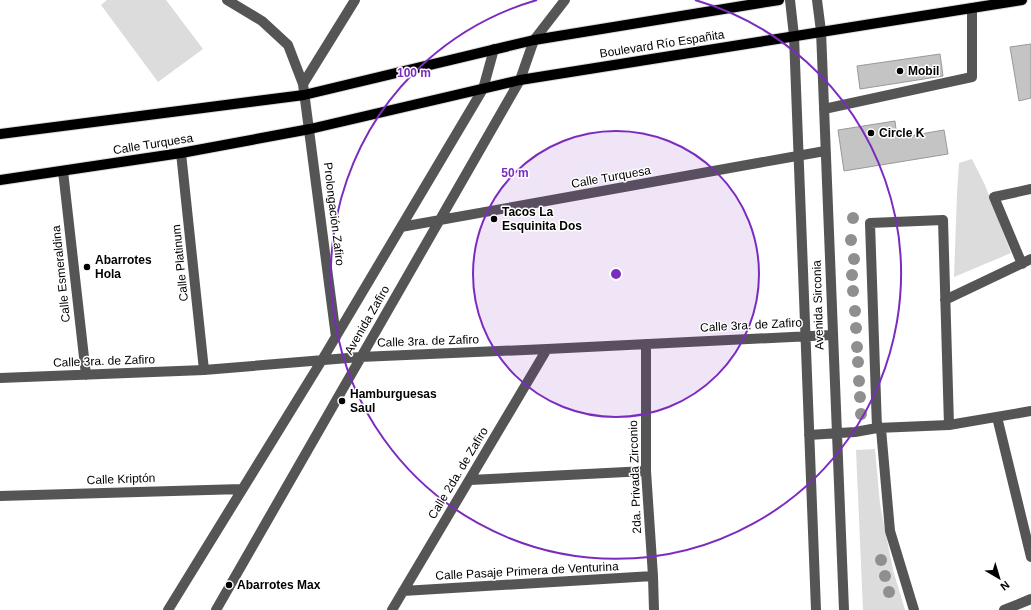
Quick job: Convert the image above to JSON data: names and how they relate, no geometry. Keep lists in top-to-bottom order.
{
  "streets": {
    "main road": ["Boulevard Río Españita", "Calle Turquesa"],
    "street": [
      "Prolongación Zafiro",
      "Calle Platinum",
      "Calle Esmeraldina",
      "Avenida Sirconia",
      "Avenida Zafiro",
      "Calle 3ra. de Zafiro",
      "Calle 2da. de Zafiro",
      "2da. Privada Zirconio",
      "Calle Kriptón",
      "Calle Pasaje Primera de Venturina"
    ]
  },
  "crossings": [
    ["Boulevard Río Españita", "Calle Turquesa"],
    ["Boulevard Río Españita", "Prolongación Zafiro"],
    ["Boulevard Río Españita", "Avenida Sirconia"],
    ["Boulevard Río Españita", "Avenida Zafiro"],
    ["Calle Turquesa", "Prolongación Zafiro"],
    ["Calle Turquesa", "Calle Platinum"],
    ["Calle Turquesa", "Calle Esmeraldina"],
    ["Calle Turquesa", "Avenida Sirconia"],
    ["Calle Turquesa", "Avenida Zafiro"],
    ["Prolongación Zafiro", "Avenida Zafiro"],
    ["Calle Platinum", "Calle 3ra. de Zafiro"],
    ["Calle Esmeraldina", "Calle 3ra. de Zafiro"],
    ["Avenida Sirconia", "Calle 3ra. de Zafiro"],
    ["Avenida Zafiro", "Calle 3ra. de Zafiro"],
    ["Avenida Zafiro", "Calle Kriptón"],
    ["Calle 3ra. de Zafiro", "Calle 2da. de Zafiro"],
    ["Calle 3ra. de Zafiro", "2da. Privada Zirconio"],
    ["Calle 2da. de Zafiro", "Calle Pasaje Primera de Venturina"],
    ["2da. Privada Zirconio", "Calle Pasaje Primera de Venturina"]
  ],
  "places": [
    "Mobil",
    "Circle K",
    "Tacos La Esquinita Dos",
    "Abarrotes Hola",
    "Hamburguesas Saul",
    "Abarrotes Max"
  ],
  "north": "bottom right",
  "rings": ["100 m", "50 m"]
}
